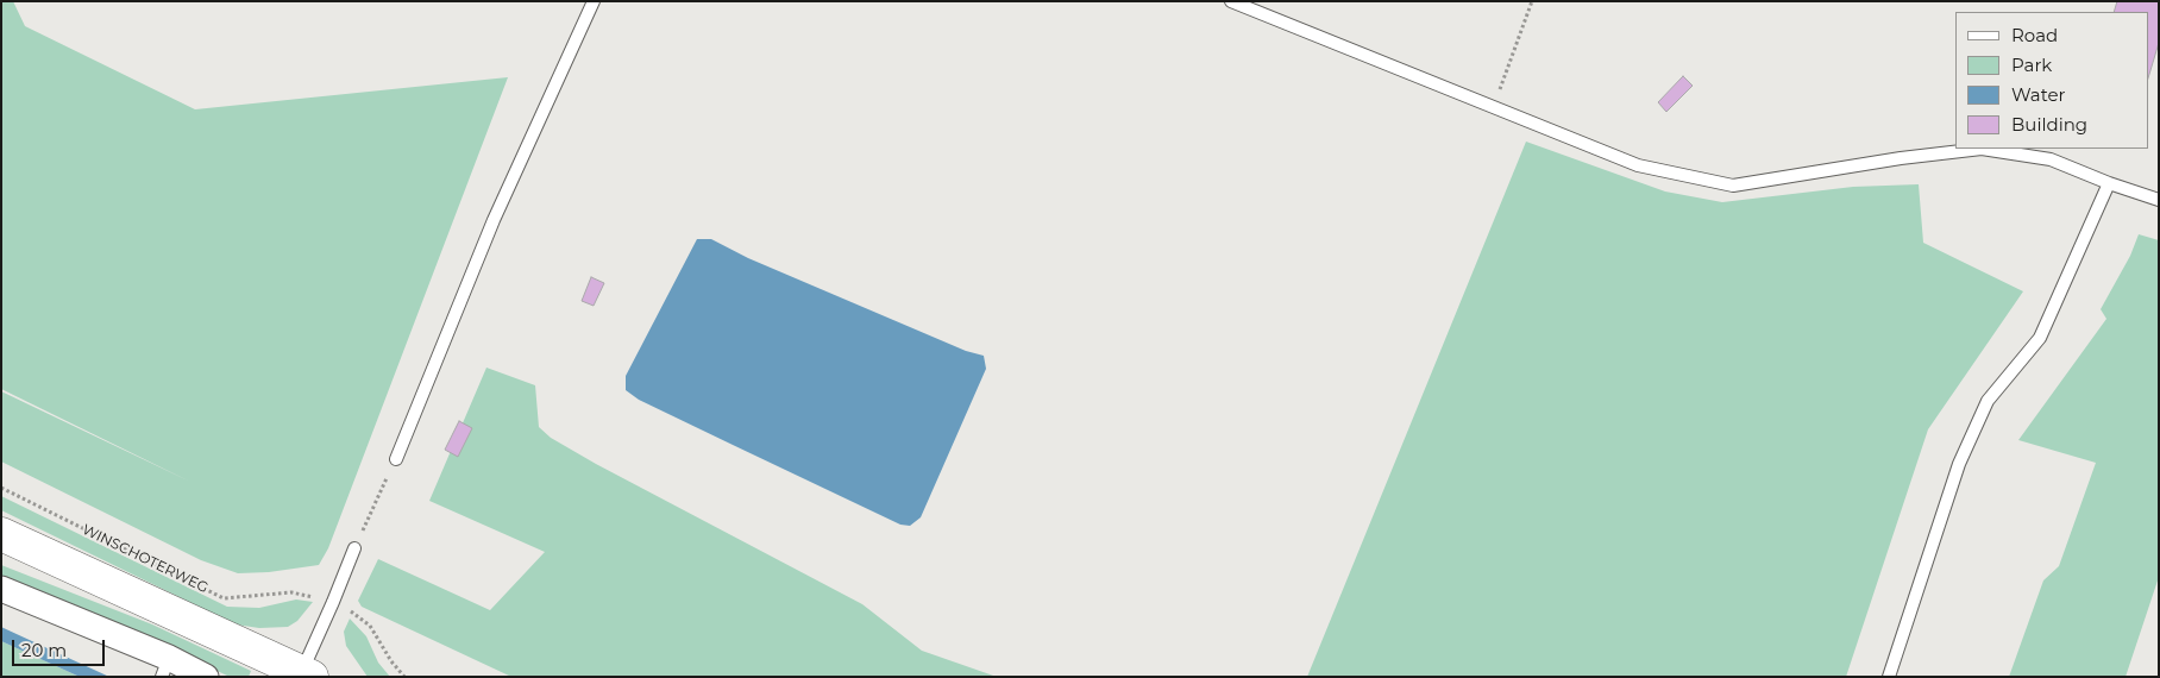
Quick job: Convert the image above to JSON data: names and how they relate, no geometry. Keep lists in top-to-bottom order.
{
  "streets": {
    "path": ["WINSCHOTERWEG"]
  },
  "legend": [
    "Road",
    "Park",
    "Water",
    "Building"
  ],
  "scale_bar": "20 m"
}
